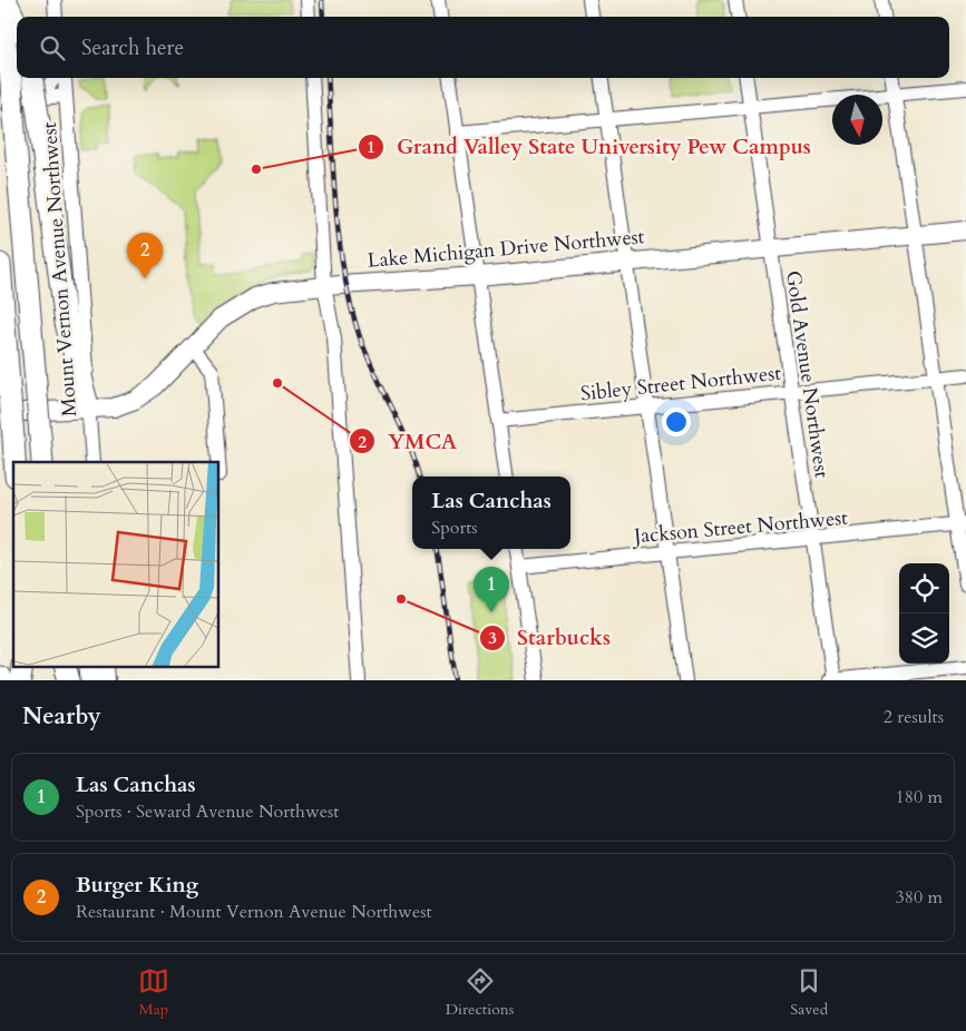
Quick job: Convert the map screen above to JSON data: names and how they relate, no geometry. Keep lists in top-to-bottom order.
{
  "streets": {
    "main road": ["Lake Michigan Drive Northwest"],
    "street": [
      "Mount Vernon Avenue Northwest",
      "Gold Avenue Northwest",
      "Sibley Street Northwest",
      "Jackson Street Northwest"
    ]
  },
  "crossings": [
    ["Lake Michigan Drive Northwest", "Mount Vernon Avenue Northwest"],
    ["Lake Michigan Drive Northwest", "Gold Avenue Northwest"],
    ["Gold Avenue Northwest", "Sibley Street Northwest"],
    ["Gold Avenue Northwest", "Jackson Street Northwest"]
  ],
  "places": ["Grand Valley State University Pew Campus", "YMCA", "Starbucks"],
  "north": "bottom",
  "page": {
    "search": "Search here",
    "pins": ["2", "1"],
    "popup": ["Las Canchas", "Sports"],
    "heading": ["Nearby", "2 results"],
    "list": [
      {
        "mark": "1",
        "name": "Las Canchas",
        "note": "Sports · Seward Avenue Northwest",
        "value": "180 m"
      },
      {
        "mark": "2",
        "name": "Burger King",
        "note": "Restaurant · Mount Vernon Avenue Northwest",
        "value": "380 m"
      }
    ],
    "nav": ["Map", "Directions", "Saved"]
  }
}
